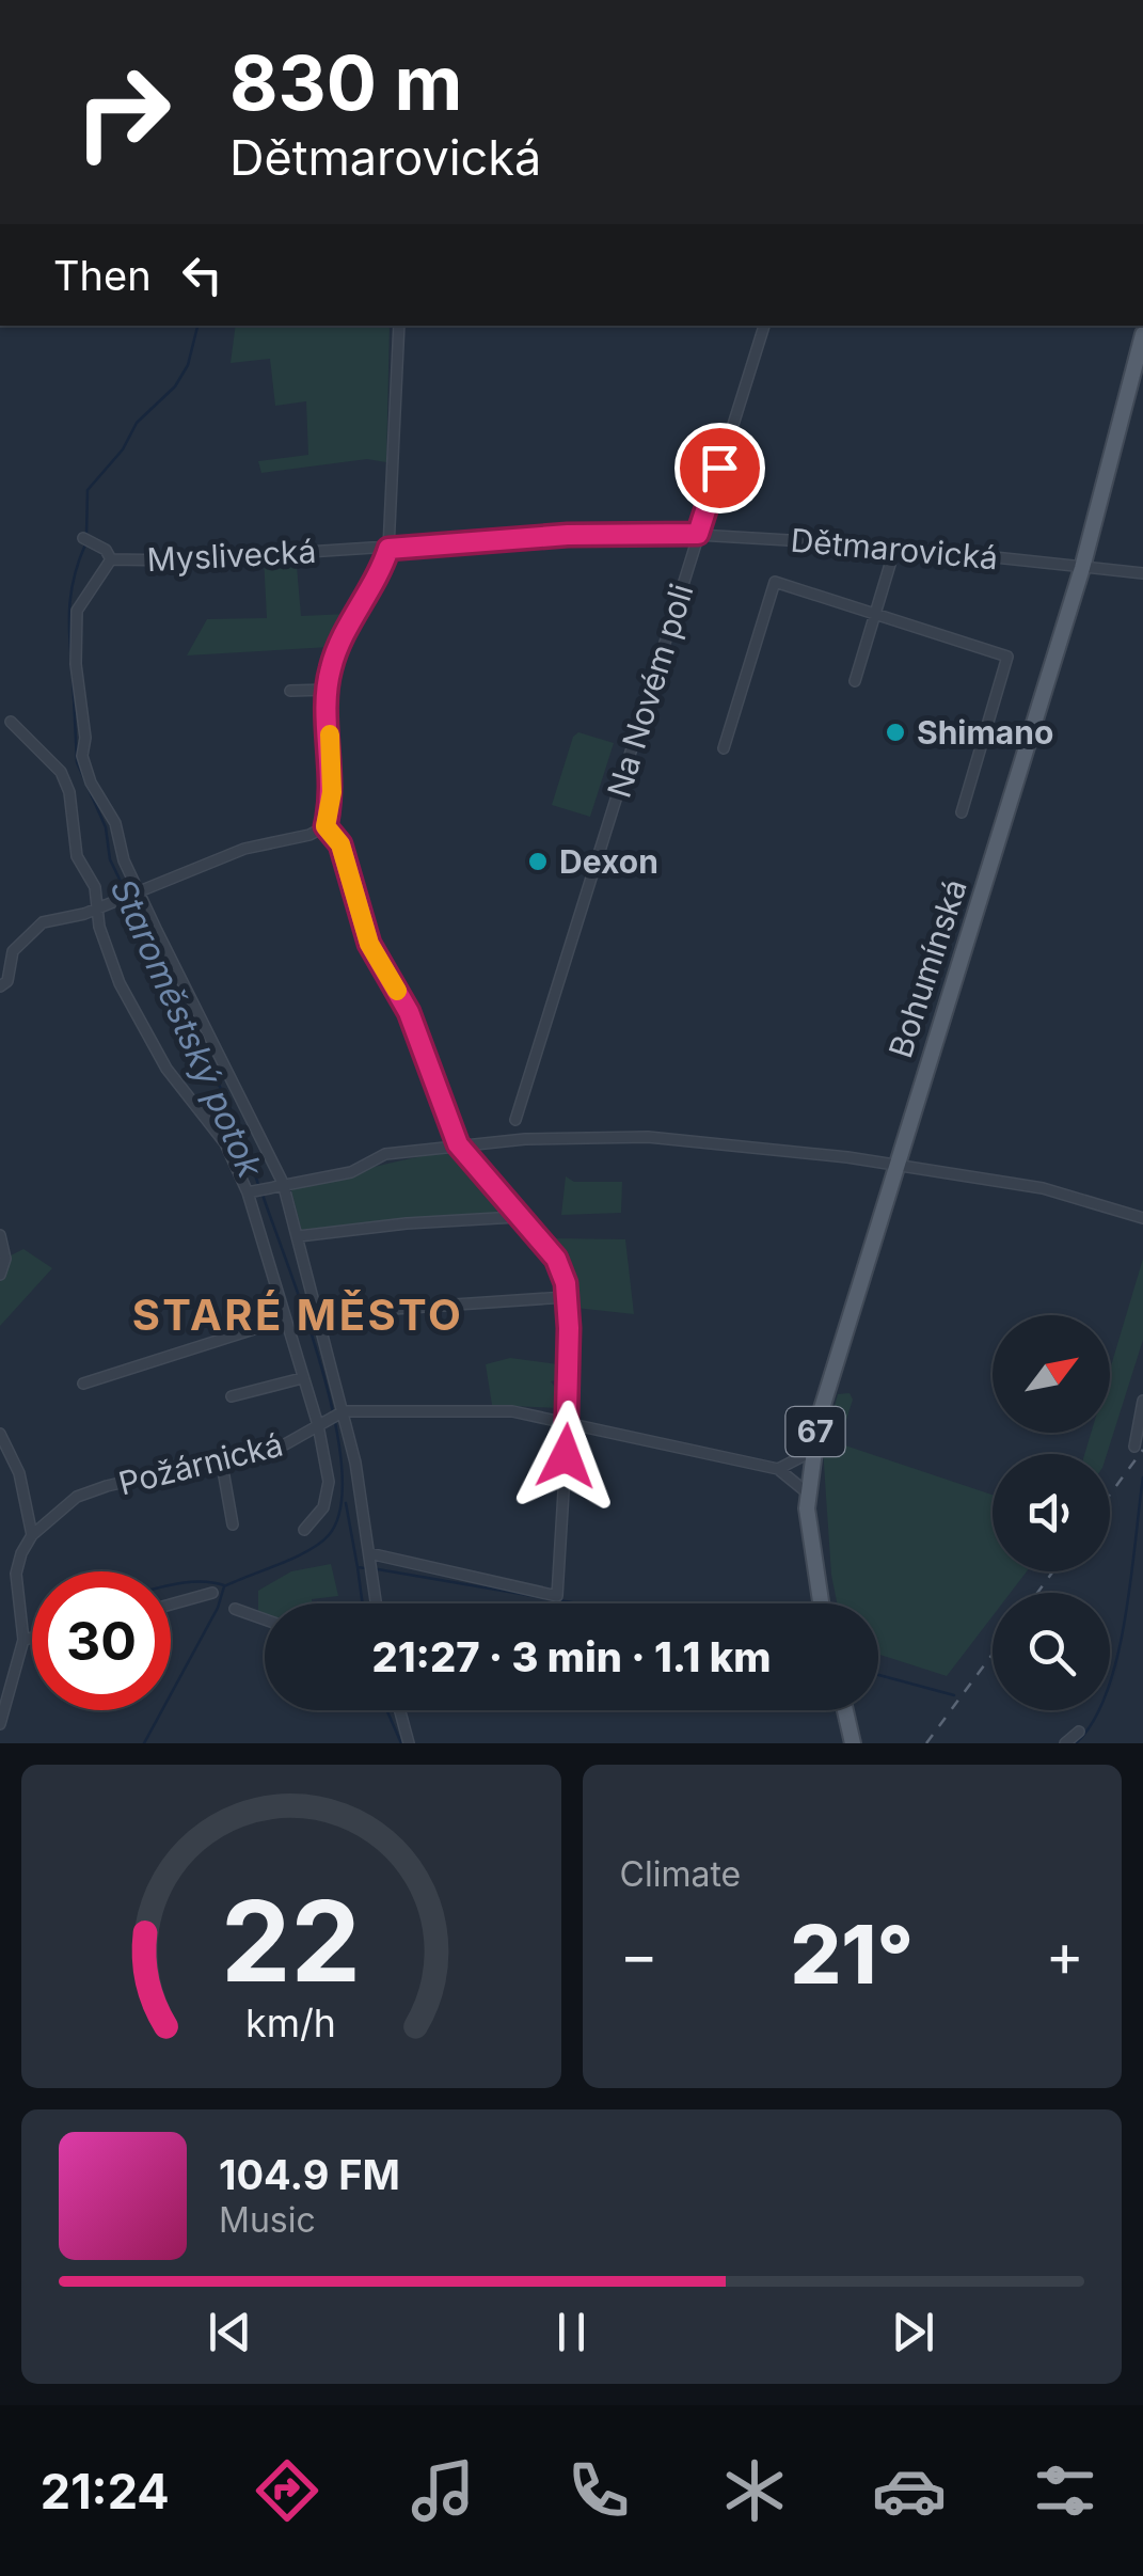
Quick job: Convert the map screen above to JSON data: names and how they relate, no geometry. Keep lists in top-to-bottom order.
{
  "streets": {
    "main road": ["Bohumínská", "67"],
    "street": [
      "Dětmarovická",
      "Myslivecká",
      "Na Novém poli",
      "Požárnická"
    ]
  },
  "crossings": [
    ["Dětmarovická", "Myslivecká"],
    ["Dětmarovická", "Na Novém poli"],
    ["Dětmarovická", "Bohumínská"]
  ],
  "districts": ["STARÉ MĚSTO"],
  "water": ["Staroměstský potok"],
  "places": ["Shimano", "Dexon"],
  "north": "top right",
  "page": {
    "turn": ["830 m", "Dětmarovická"],
    "then": "Then",
    "limit": "30",
    "trip": "21:27 · 3 min · 1.1 km",
    "tile": "Climate",
    "heat": ["−", "21°", "+"],
    "song": ["104.9 FM", "Music"],
    "tabs": "21:24",
    "gauge": ["22", "km/h"]
  }
}
